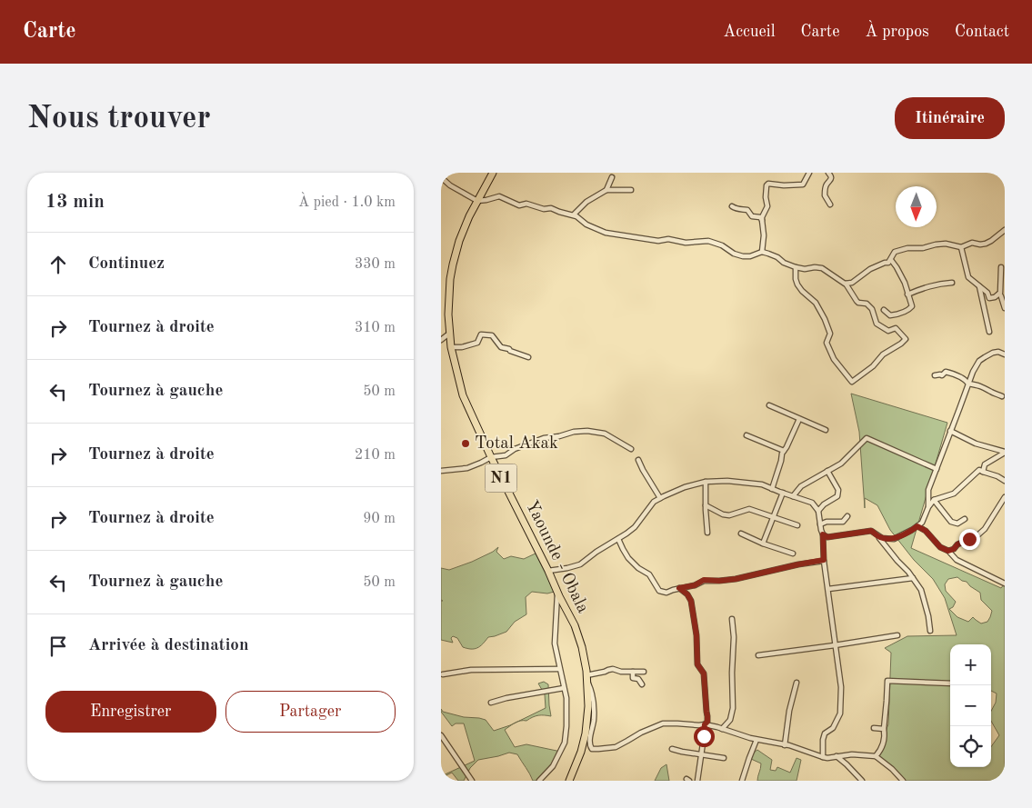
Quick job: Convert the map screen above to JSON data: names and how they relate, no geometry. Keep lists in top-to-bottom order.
{
  "streets": {
    "highway": ["N1", "Yaounde - Obala"]
  },
  "places": ["Total Akak"],
  "north": "bottom",
  "page": {
    "header": "Carte",
    "nav": [
      "Accueil",
      "Carte",
      "À propos",
      "Contact"
    ],
    "buttons": [
      "Itinéraire",
      ["Enregistrer", "Partager"]
    ],
    "title": "Nous trouver",
    "heading": ["13 min", "À pied · 1.0 km"],
    "list": [
      ["Continuez", "330 m"],
      ["Tournez à droite", "310 m"],
      ["Tournez à gauche", "50 m"],
      ["Tournez à droite", "210 m"],
      ["Tournez à droite", "90 m"],
      ["Tournez à gauche", "50 m"],
      "Arrivée à destination"
    ],
    "map_buttons": ["+", "−"]
  }
}
